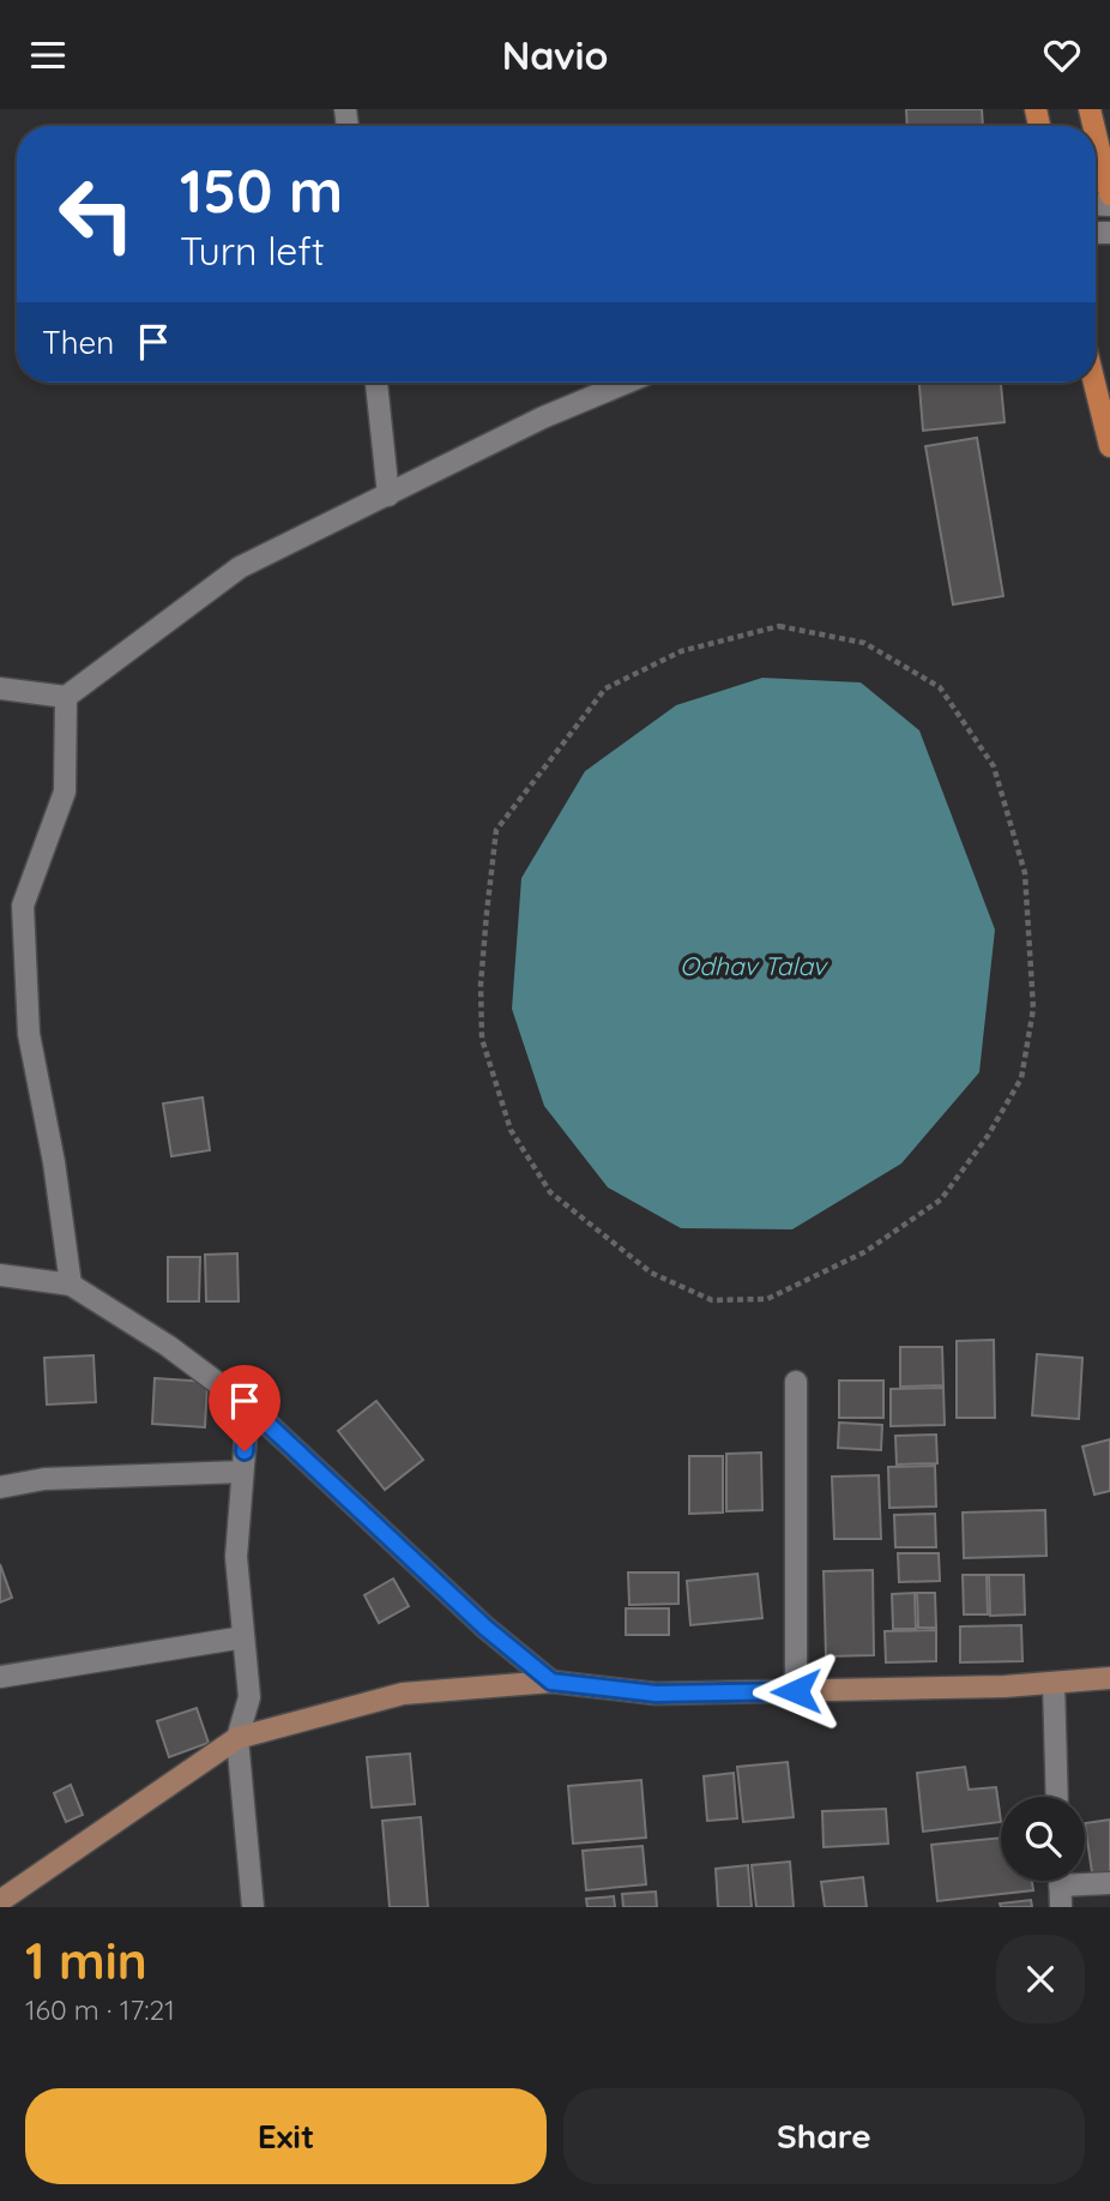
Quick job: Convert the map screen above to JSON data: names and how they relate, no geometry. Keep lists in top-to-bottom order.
{
  "water": ["Odhav Talav"],
  "page": {
    "header": "Navio",
    "turn": ["150 m", "Turn left"],
    "then": "Then",
    "heading": ["1 min", "160 m · 17:21"],
    "buttons": ["Exit", "Share"]
  }
}
